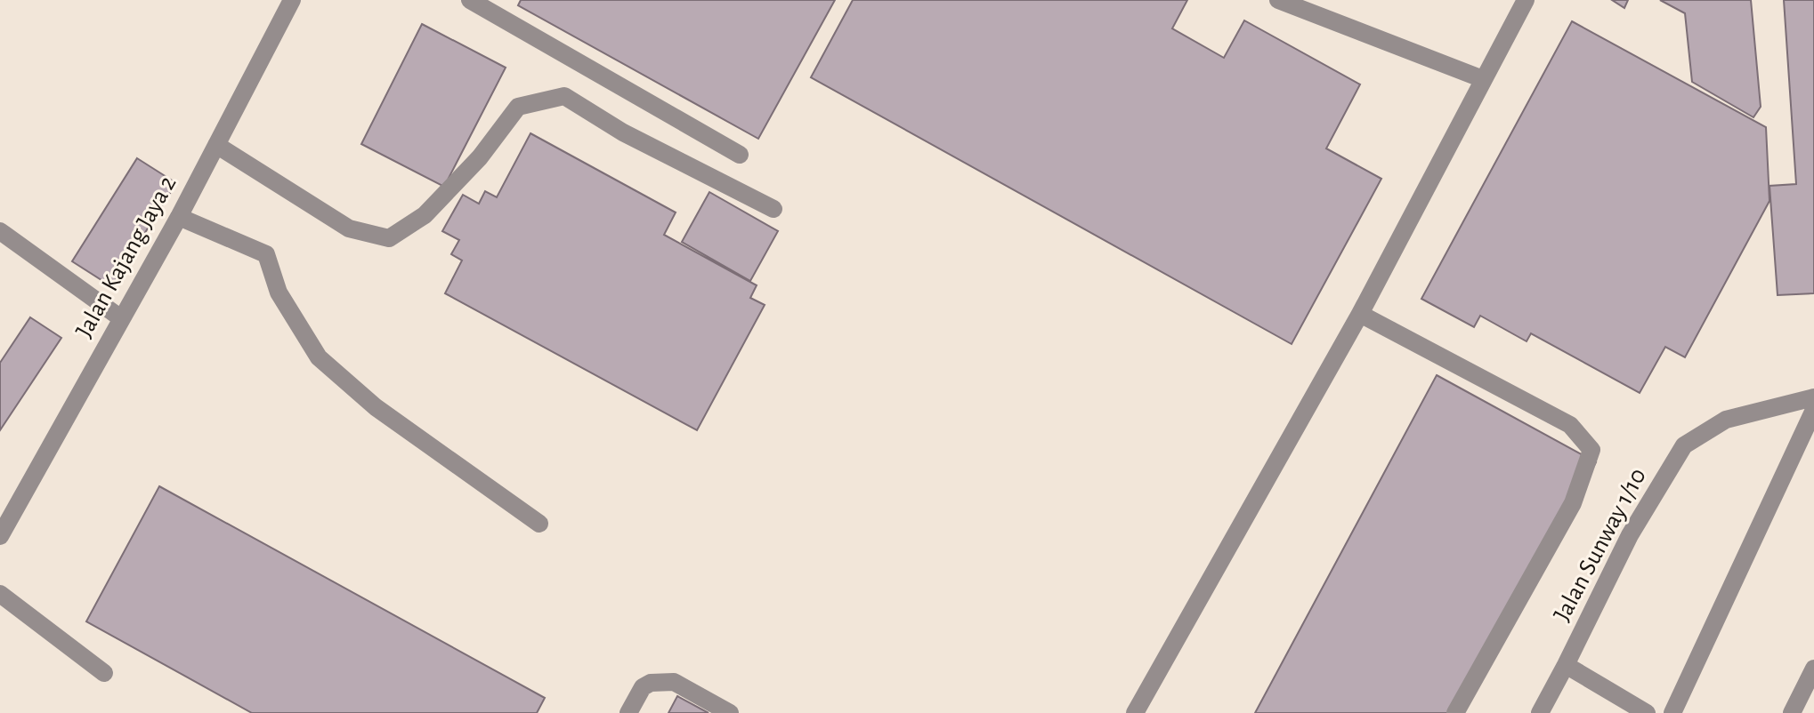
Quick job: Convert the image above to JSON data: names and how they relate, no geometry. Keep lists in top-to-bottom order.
{
  "streets": {
    "street": ["Jalan Kajang Jaya 2", "Jalan Sunway 1/10"]
  }
}
